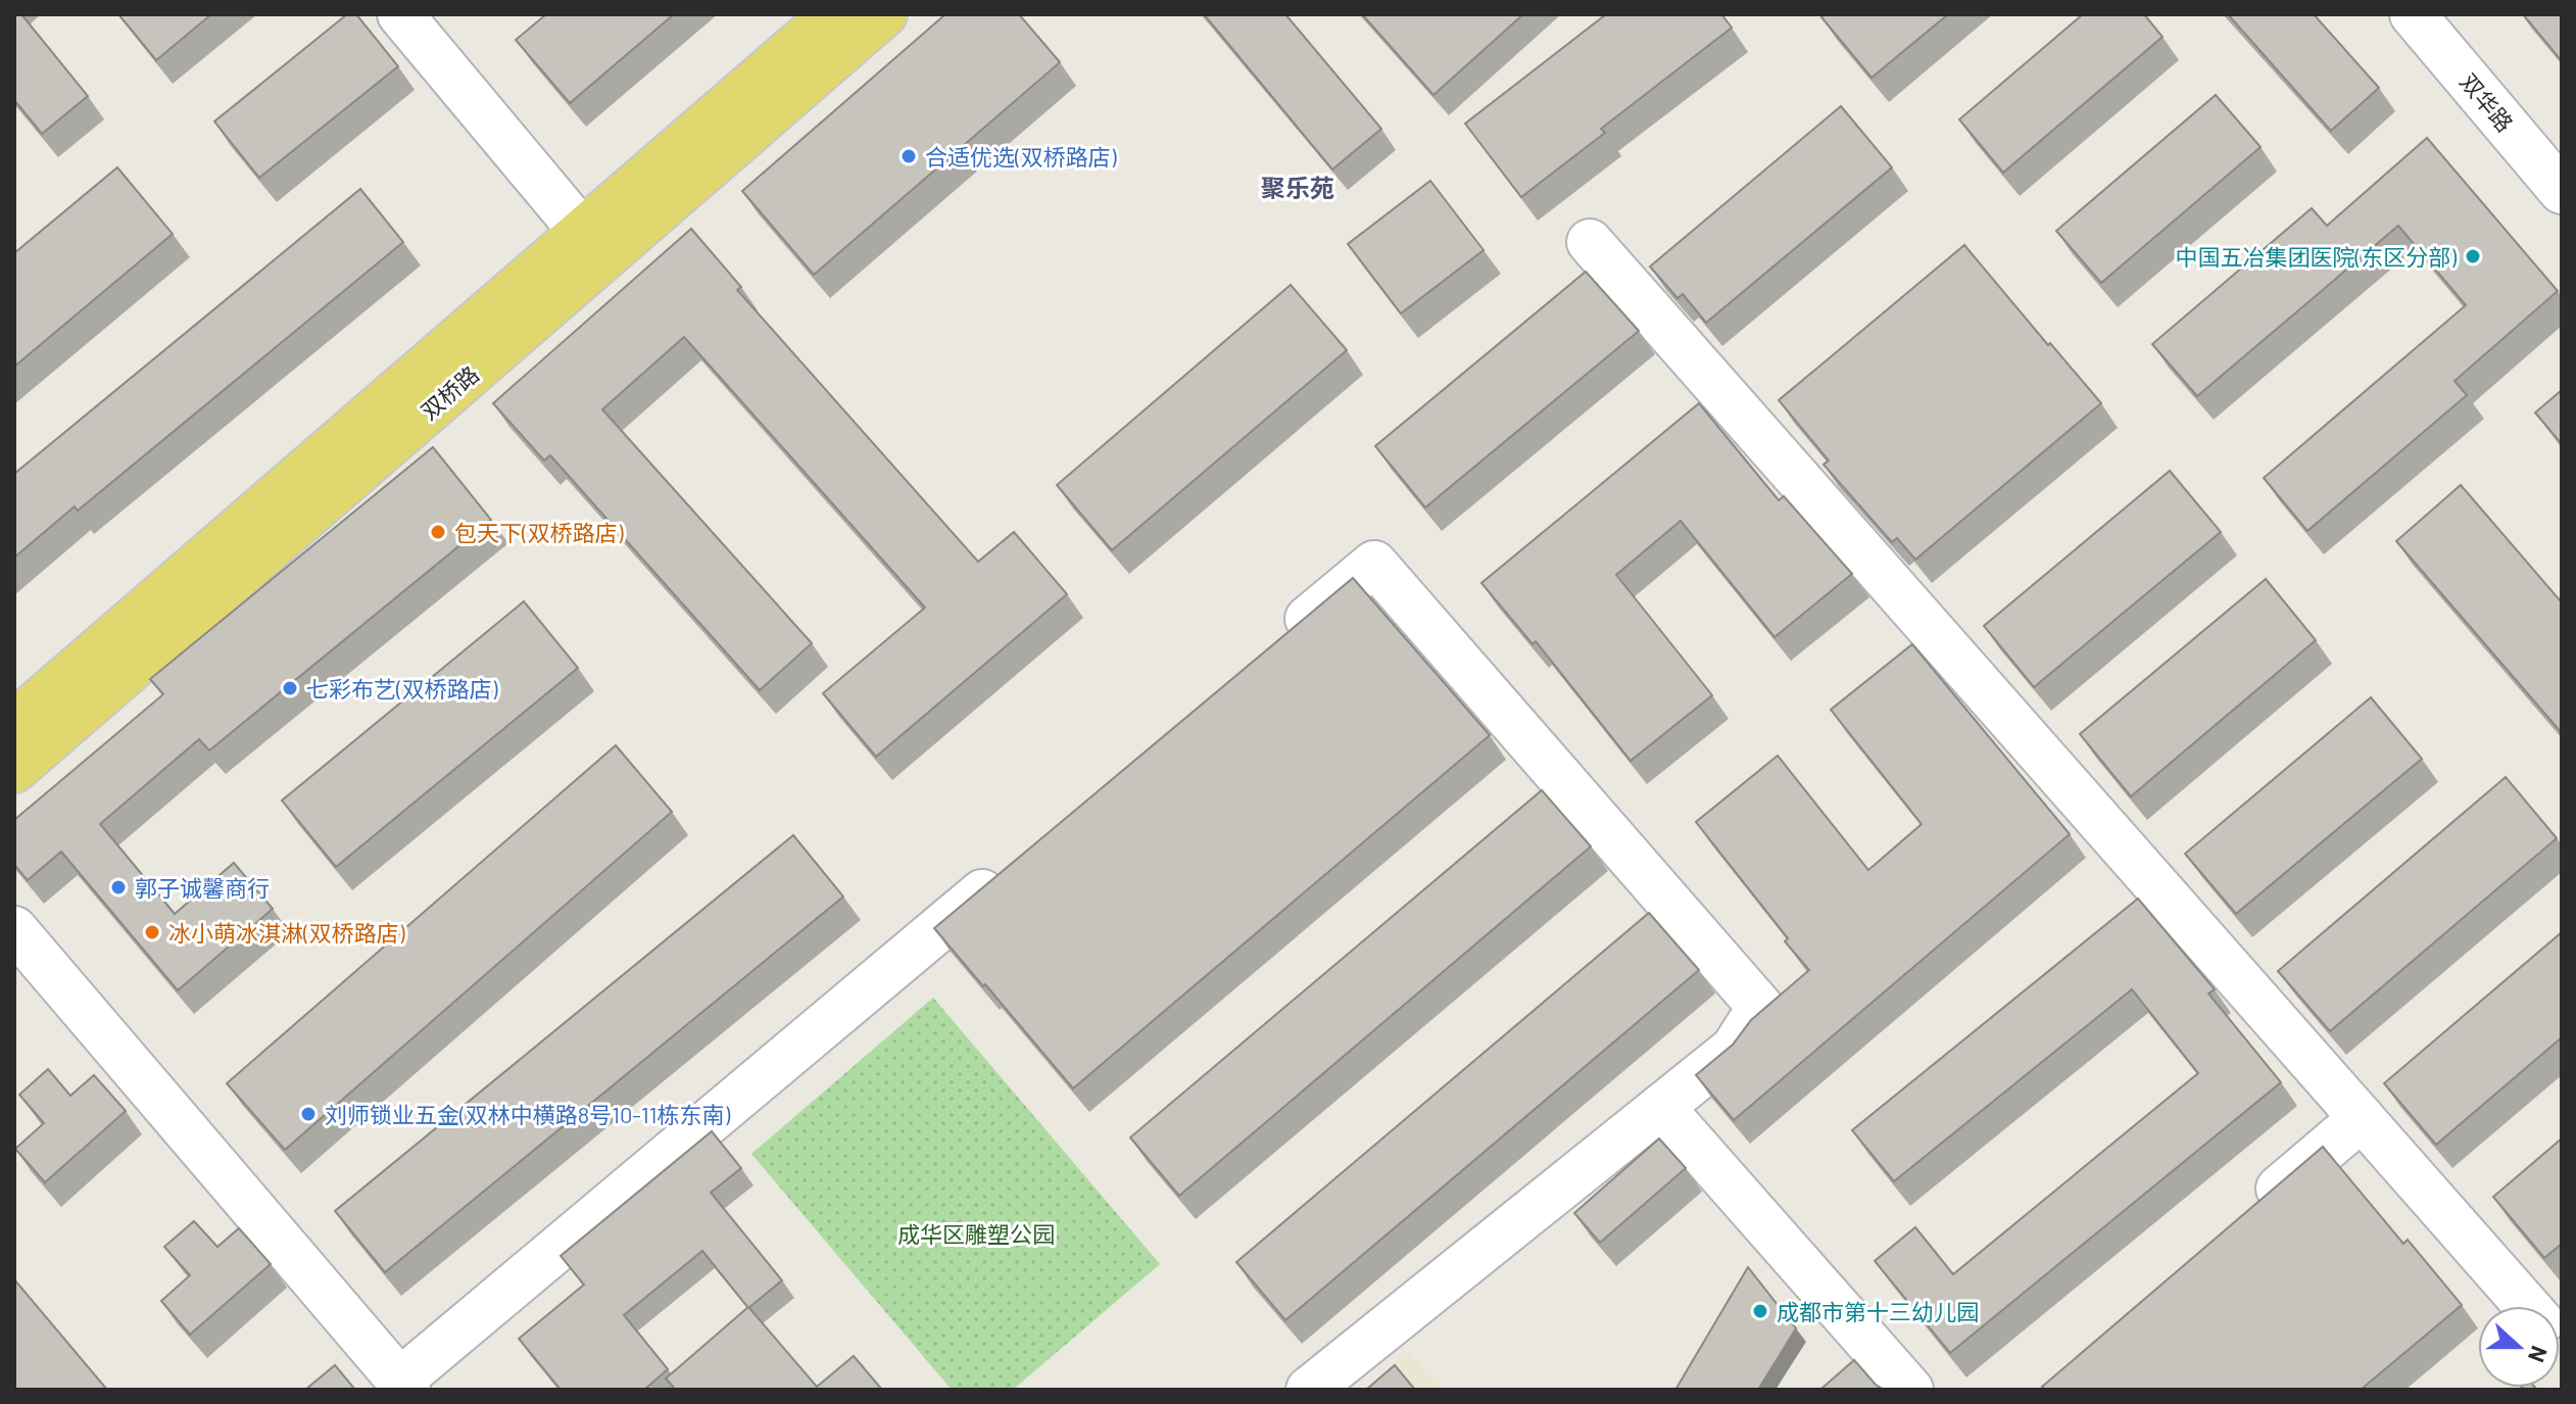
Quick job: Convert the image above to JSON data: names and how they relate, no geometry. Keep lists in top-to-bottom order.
{
  "streets": {
    "main road": ["双桥路"],
    "street": ["双华路"]
  },
  "districts": ["聚乐苑"],
  "parks": ["成华区雕塑公园"],
  "places": [
    "合适优选(双桥路店)",
    "中国五冶集团医院(东区分部)",
    "包天下(双桥路店)",
    "七彩布艺(双桥路店)",
    "郭子诚馨商行",
    "冰小萌冰淇淋(双桥路店)",
    "刘师锁业五金(双林中横路8号10-11栋东南)",
    "成都市第十三幼儿园"
  ],
  "north": "right"
}
